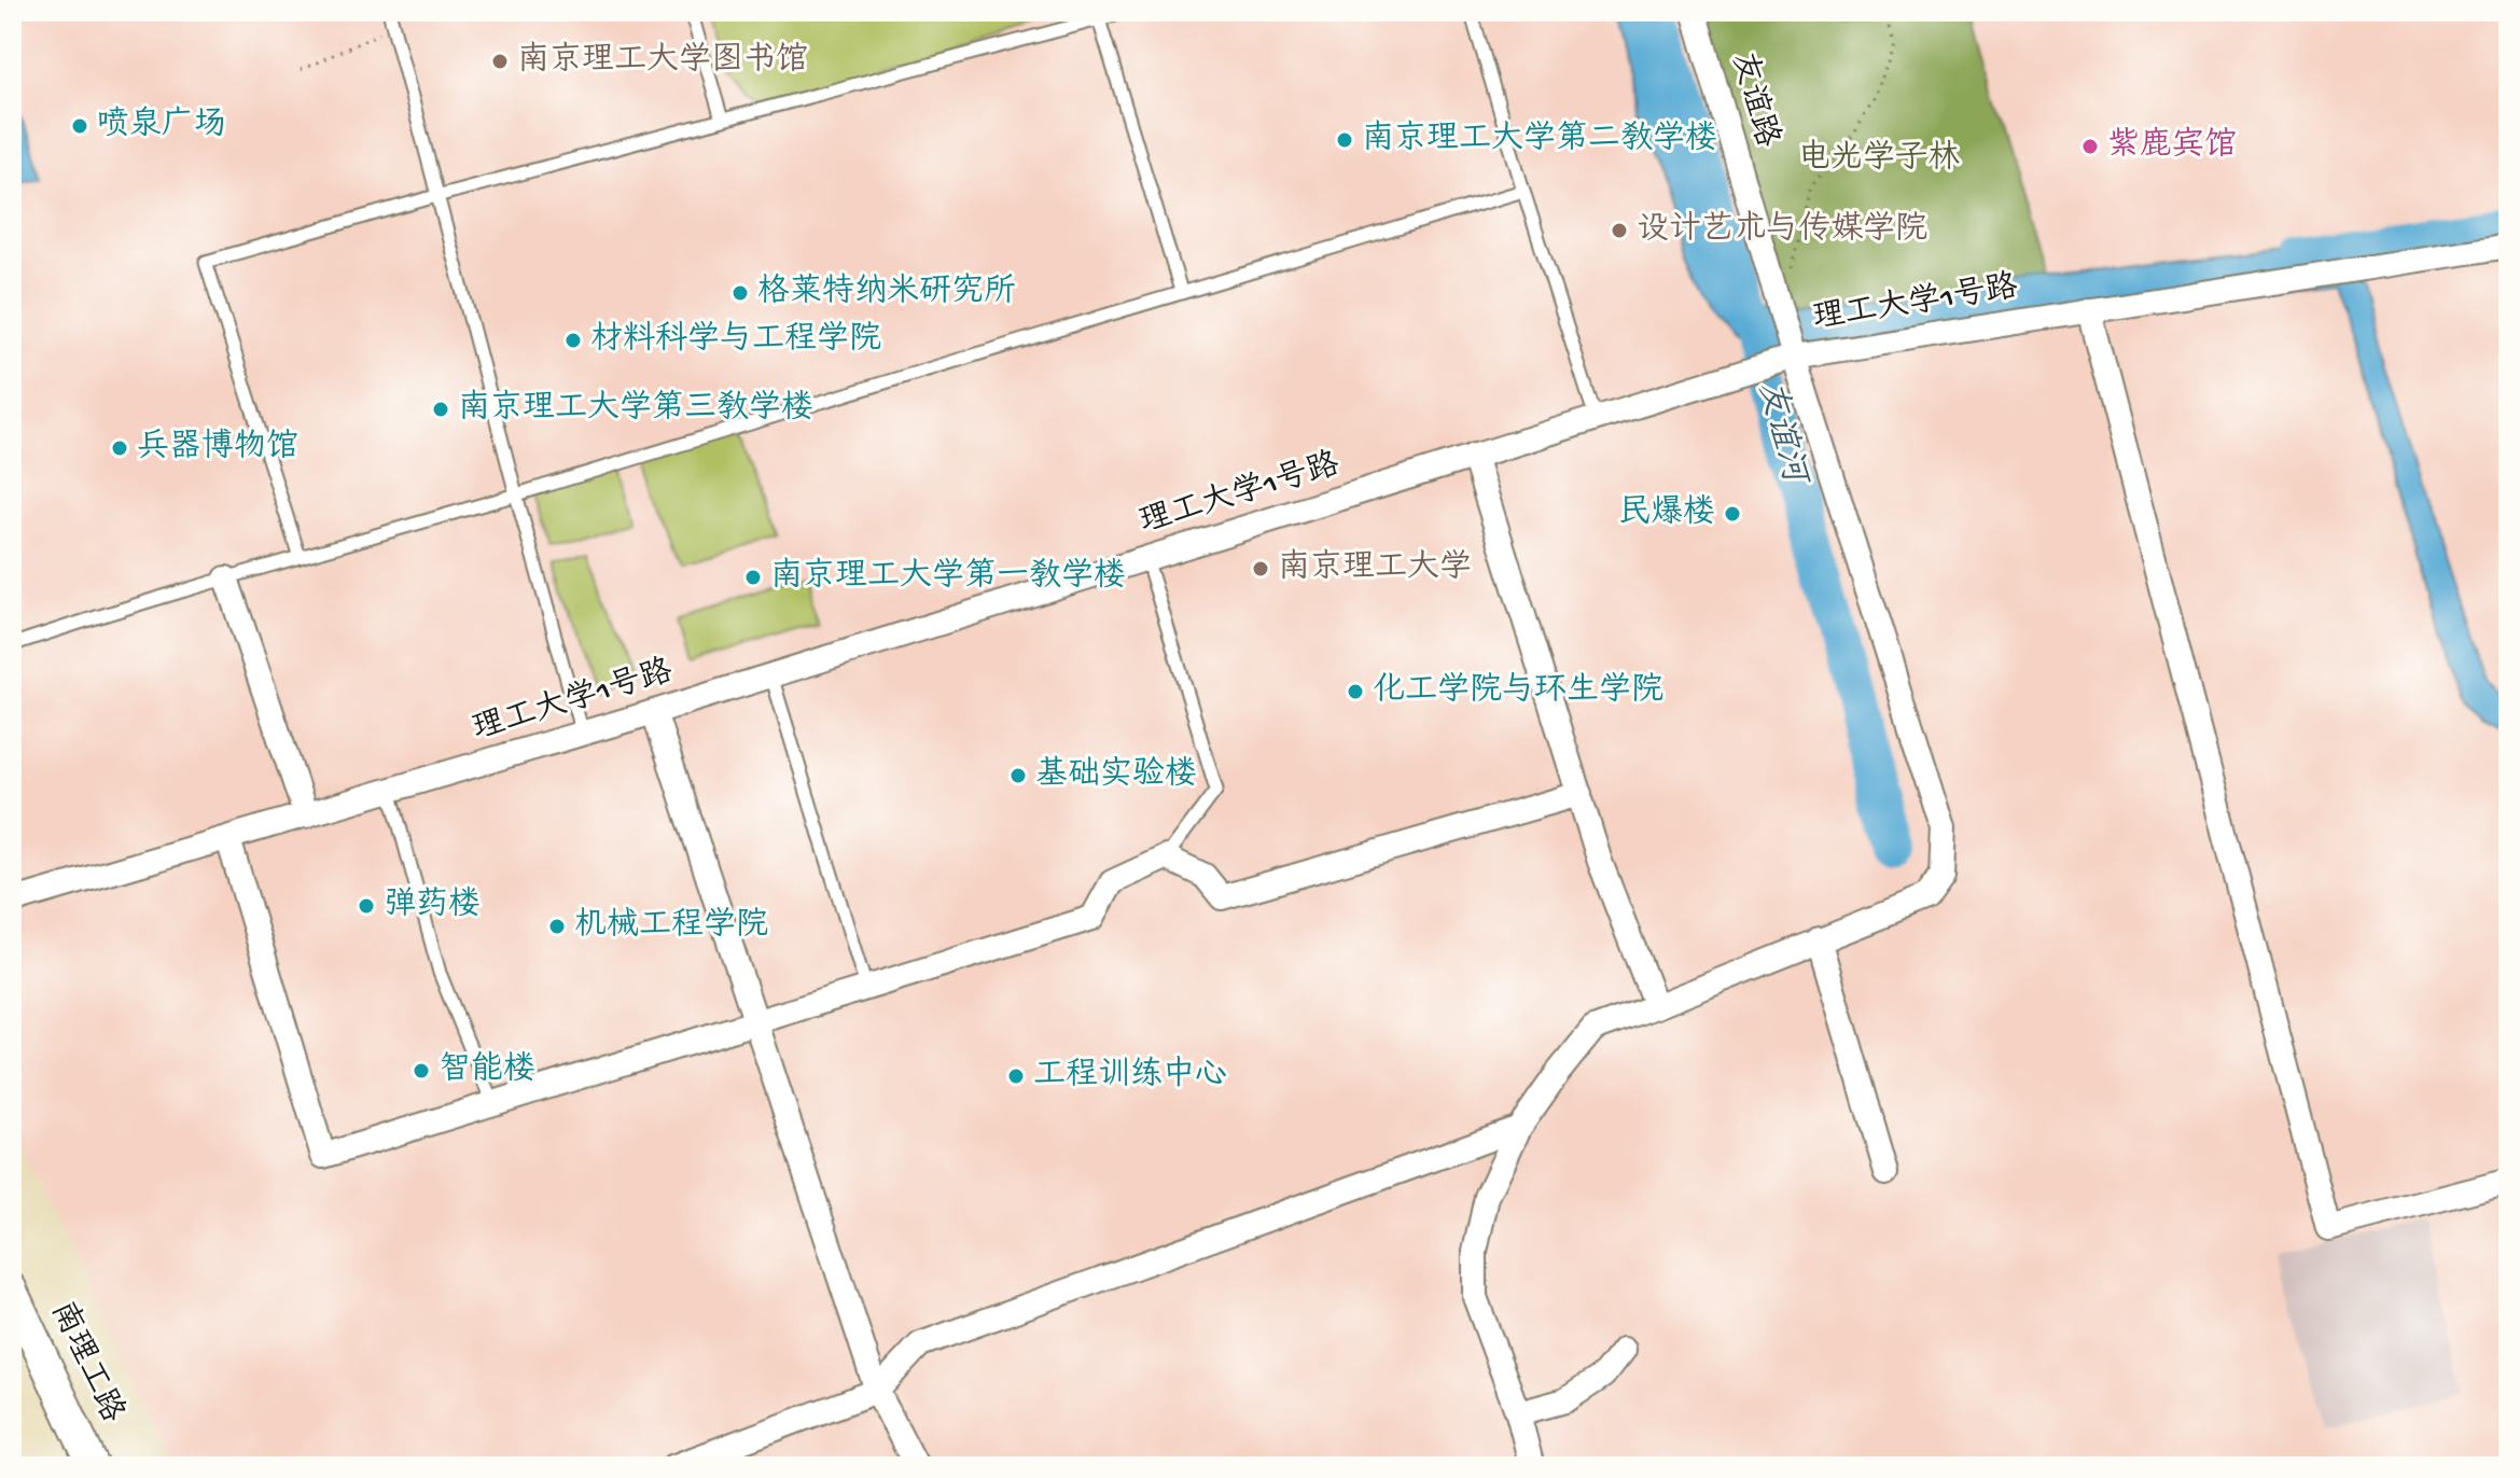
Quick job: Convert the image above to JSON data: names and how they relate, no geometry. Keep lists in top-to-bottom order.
{
  "streets": {
    "street": ["友谊路", "理工大学1号路", "南理工路"]
  },
  "crossings": [
    ["友谊路", "理工大学1号路"]
  ],
  "water": ["友谊河"],
  "parks": ["电光学子林"],
  "places": [
    "南京理工大学图书馆",
    "喷泉广场",
    "南京理工大学第二教学楼",
    "紫鹿宾馆",
    "设计艺术与传媒学院",
    "格莱特纳米研究所",
    "材料科学与工程学院",
    "南京理工大学第三教学楼",
    "兵器博物馆",
    "民爆楼",
    "南京理工大学",
    "南京理工大学第一教学楼",
    "化工学院与环生学院",
    "基础实验楼",
    "弹药楼",
    "机械工程学院",
    "智能楼",
    "工程训练中心"
  ]
}
